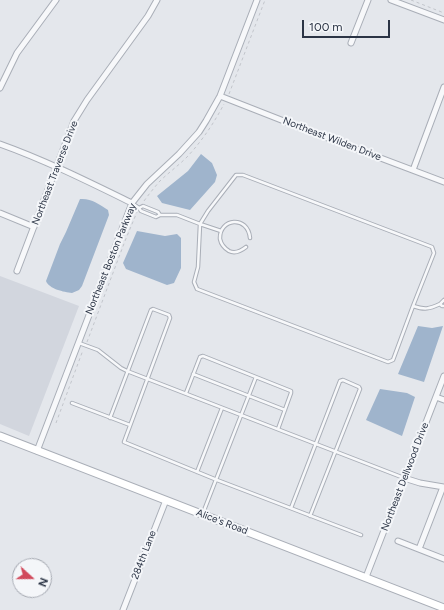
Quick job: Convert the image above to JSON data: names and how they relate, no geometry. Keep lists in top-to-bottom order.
{
  "streets": {
    "main road": ["Alice's Road"],
    "street": [
      "Northeast Wilden Drive",
      "Northeast Traverse Drive",
      "Northeast Boston Parkway",
      "Northeast Dellwood Drive",
      "284th Lane"
    ]
  },
  "crossings": [
    ["Northeast Wilden Drive", "Northeast Boston Parkway"],
    ["Northeast Boston Parkway", "Alice's Road"],
    ["Northeast Dellwood Drive", "Alice's Road"],
    ["Alice's Road", "284th Lane"]
  ],
  "scale_bar": "100 m",
  "north": "right"
}
